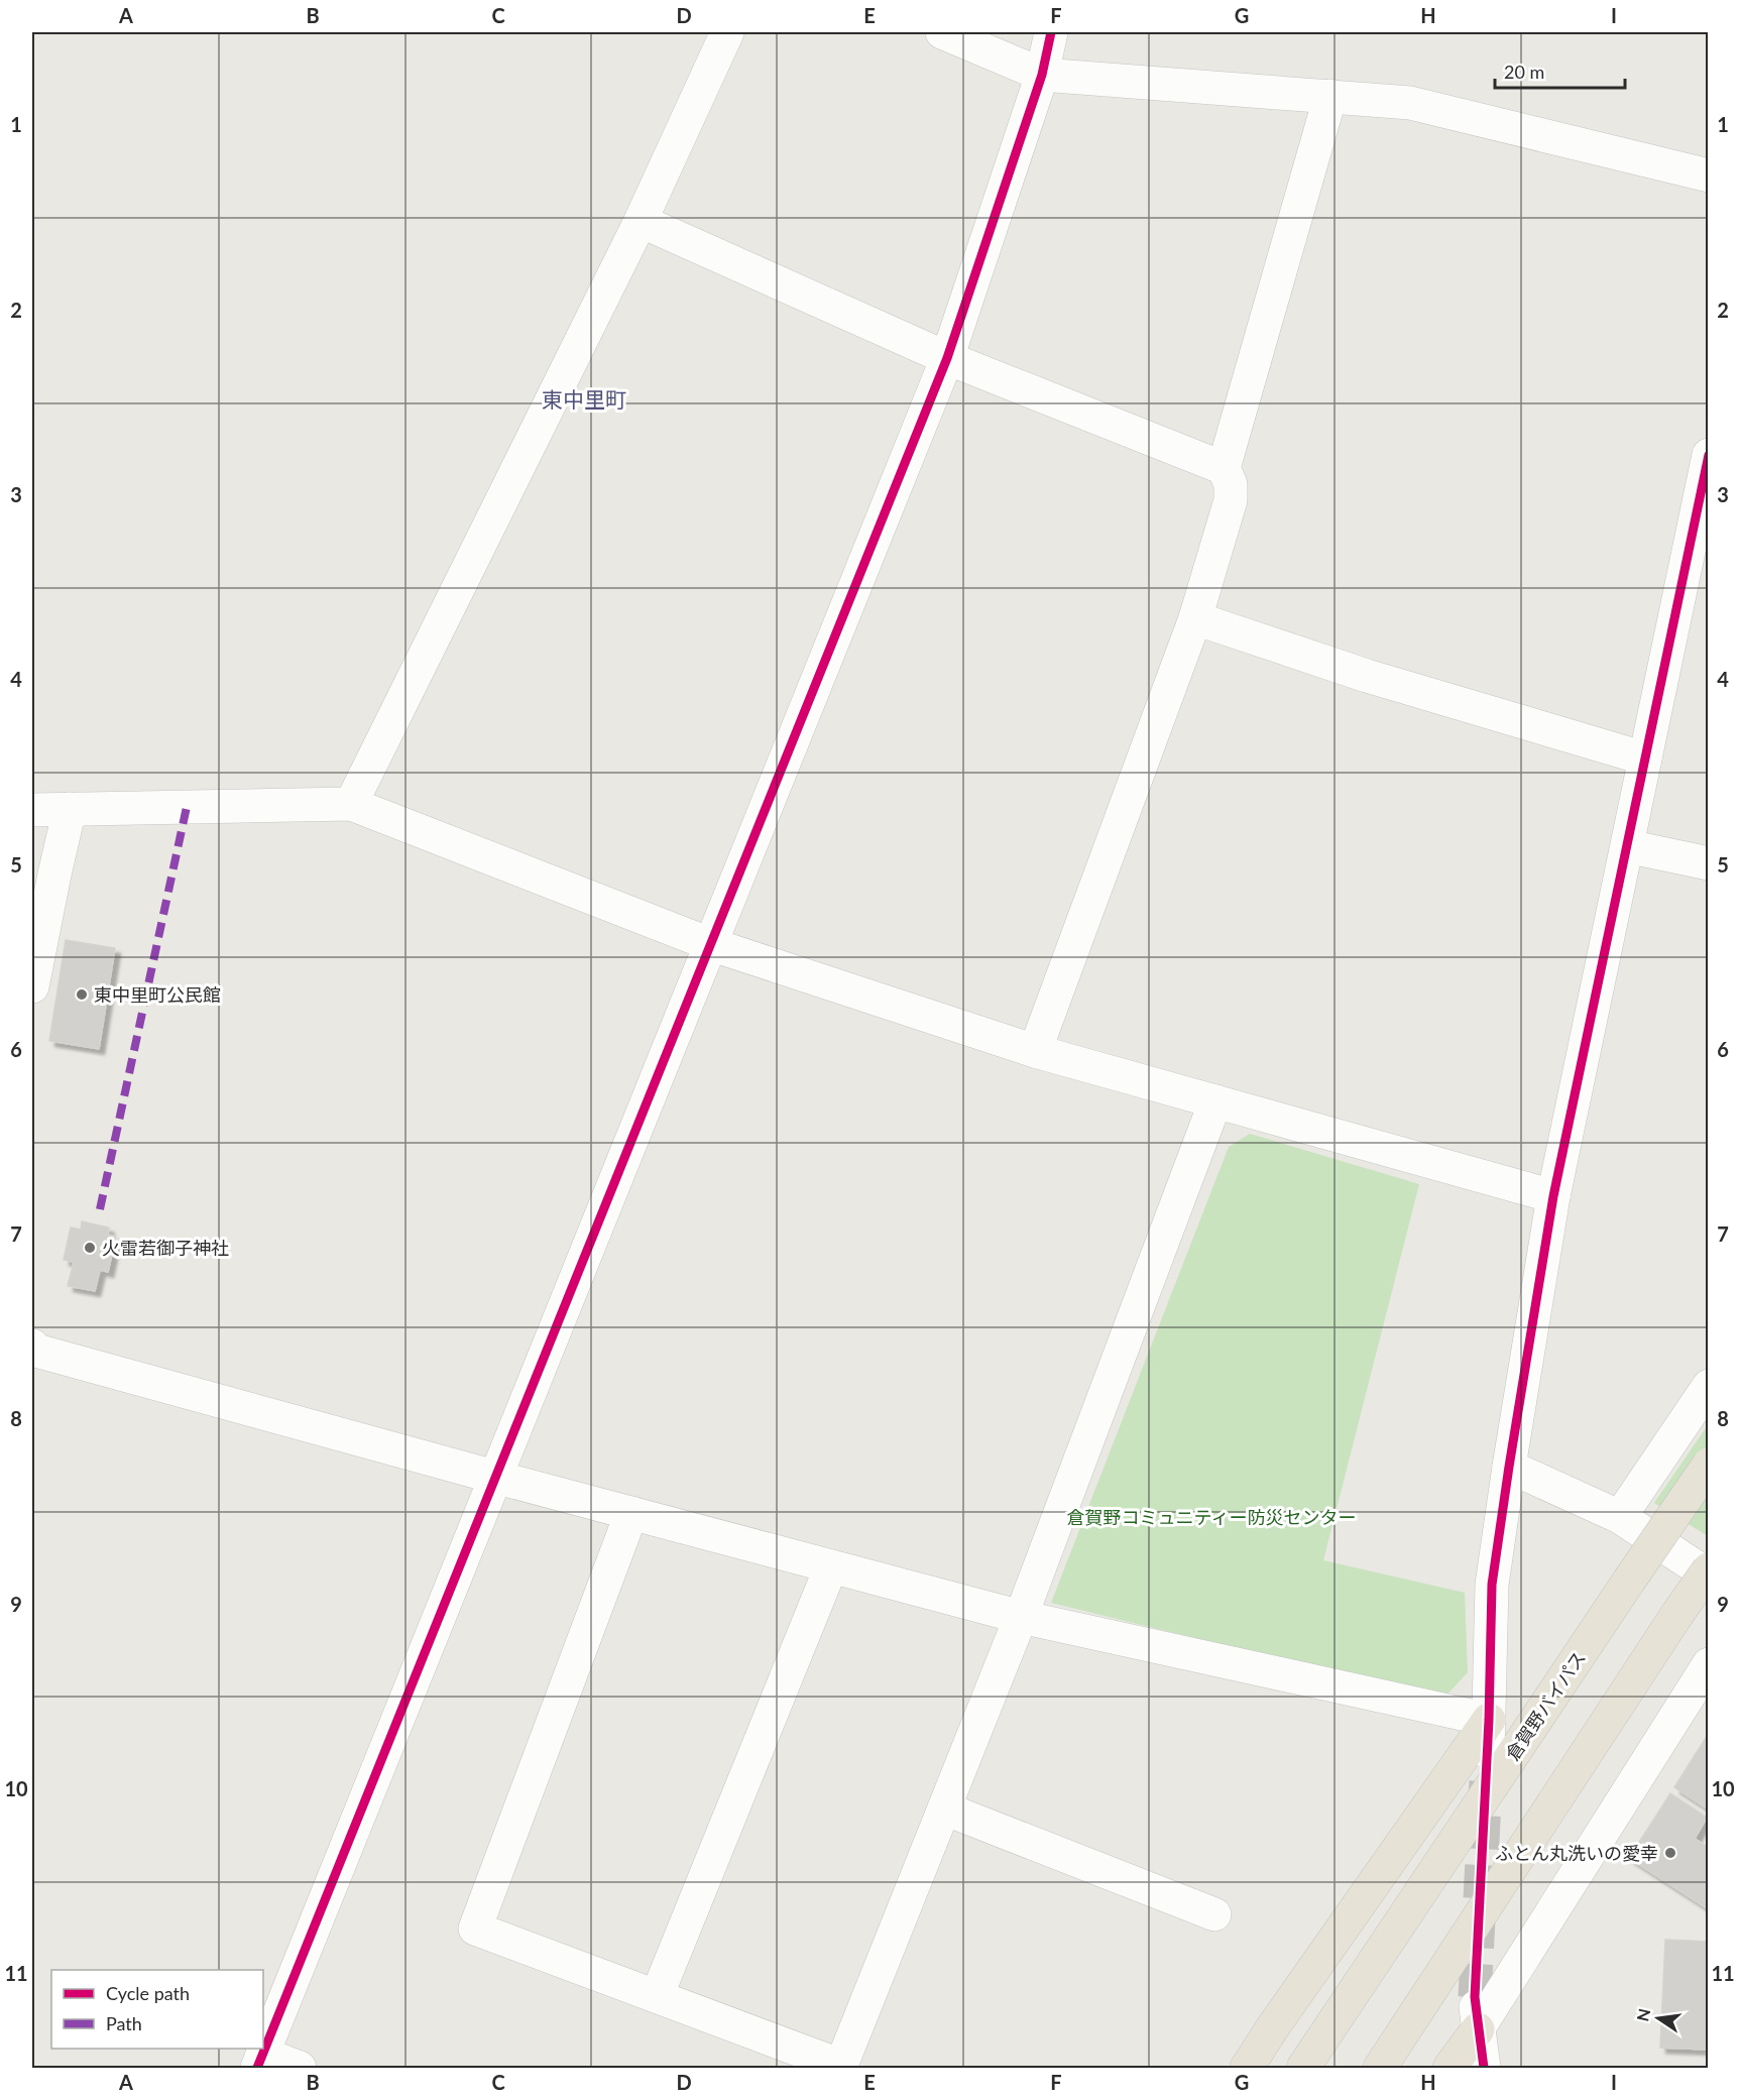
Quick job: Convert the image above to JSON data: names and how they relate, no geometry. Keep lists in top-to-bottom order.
{
  "streets": {
    "highway": ["倉賀野バイパス"]
  },
  "districts": ["東中里町"],
  "parks": ["倉賀野コミュニティー防災センター"],
  "places": ["東中里町公民館", "火雷若御子神社", "ふとん丸洗いの愛幸"],
  "legend": ["Cycle path", "Path"],
  "scale_bar": "20 m",
  "north": "left",
  "grid": {
    "columns": [
      "A",
      "B",
      "C",
      "D",
      "E",
      "F",
      "G",
      "H",
      "I"
    ],
    "rows": [
      "1",
      "2",
      "3",
      "4",
      "5",
      "6",
      "7",
      "8",
      "9",
      "10",
      "11"
    ]
  }
}
